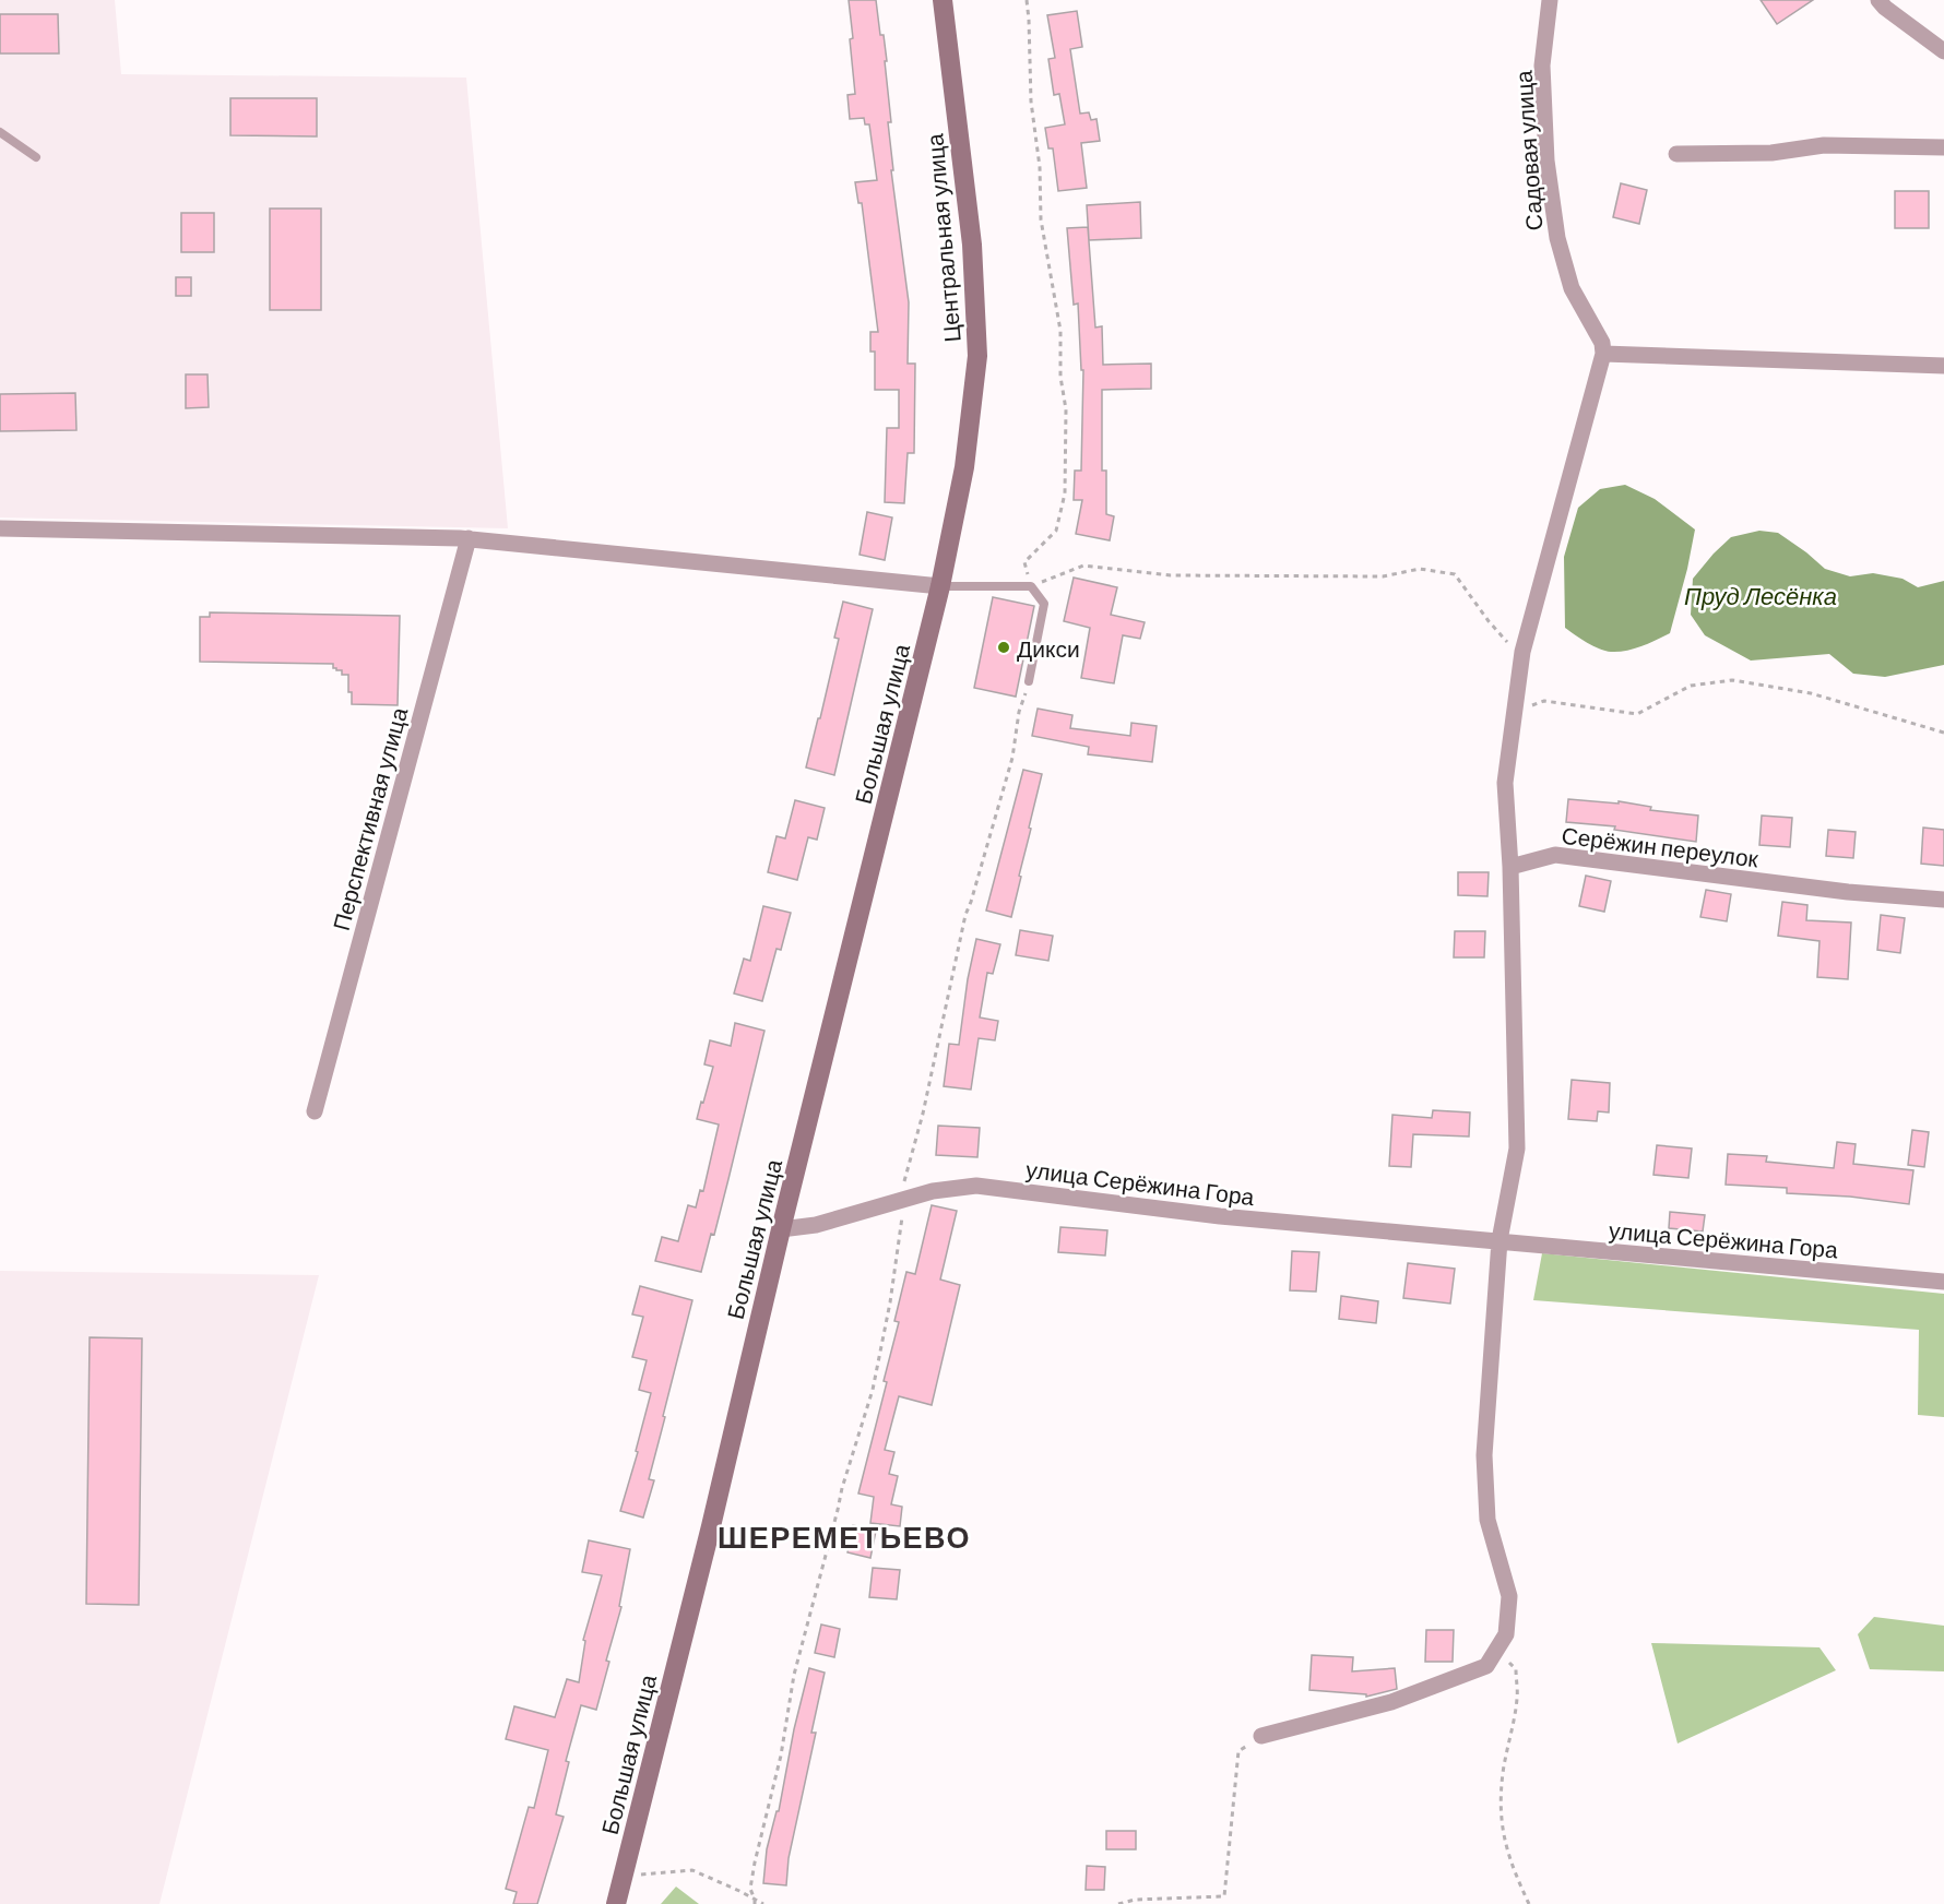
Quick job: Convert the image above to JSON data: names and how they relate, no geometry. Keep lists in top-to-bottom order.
{
  "streets": {
    "street": [
      "Садовая улица",
      "Центральная улица",
      "Большая улица",
      "Перспективная улица",
      "Серёжин переулок",
      "улица Серёжина Гора"
    ]
  },
  "crossings": [
    ["Центральная улица", "Большая улица"],
    ["Большая улица", "улица Серёжина Гора"]
  ],
  "districts": ["ШЕРЕМЕТЬЕВО"],
  "water": ["Пруд Лесёнка"],
  "places": ["Дикси"]
}
